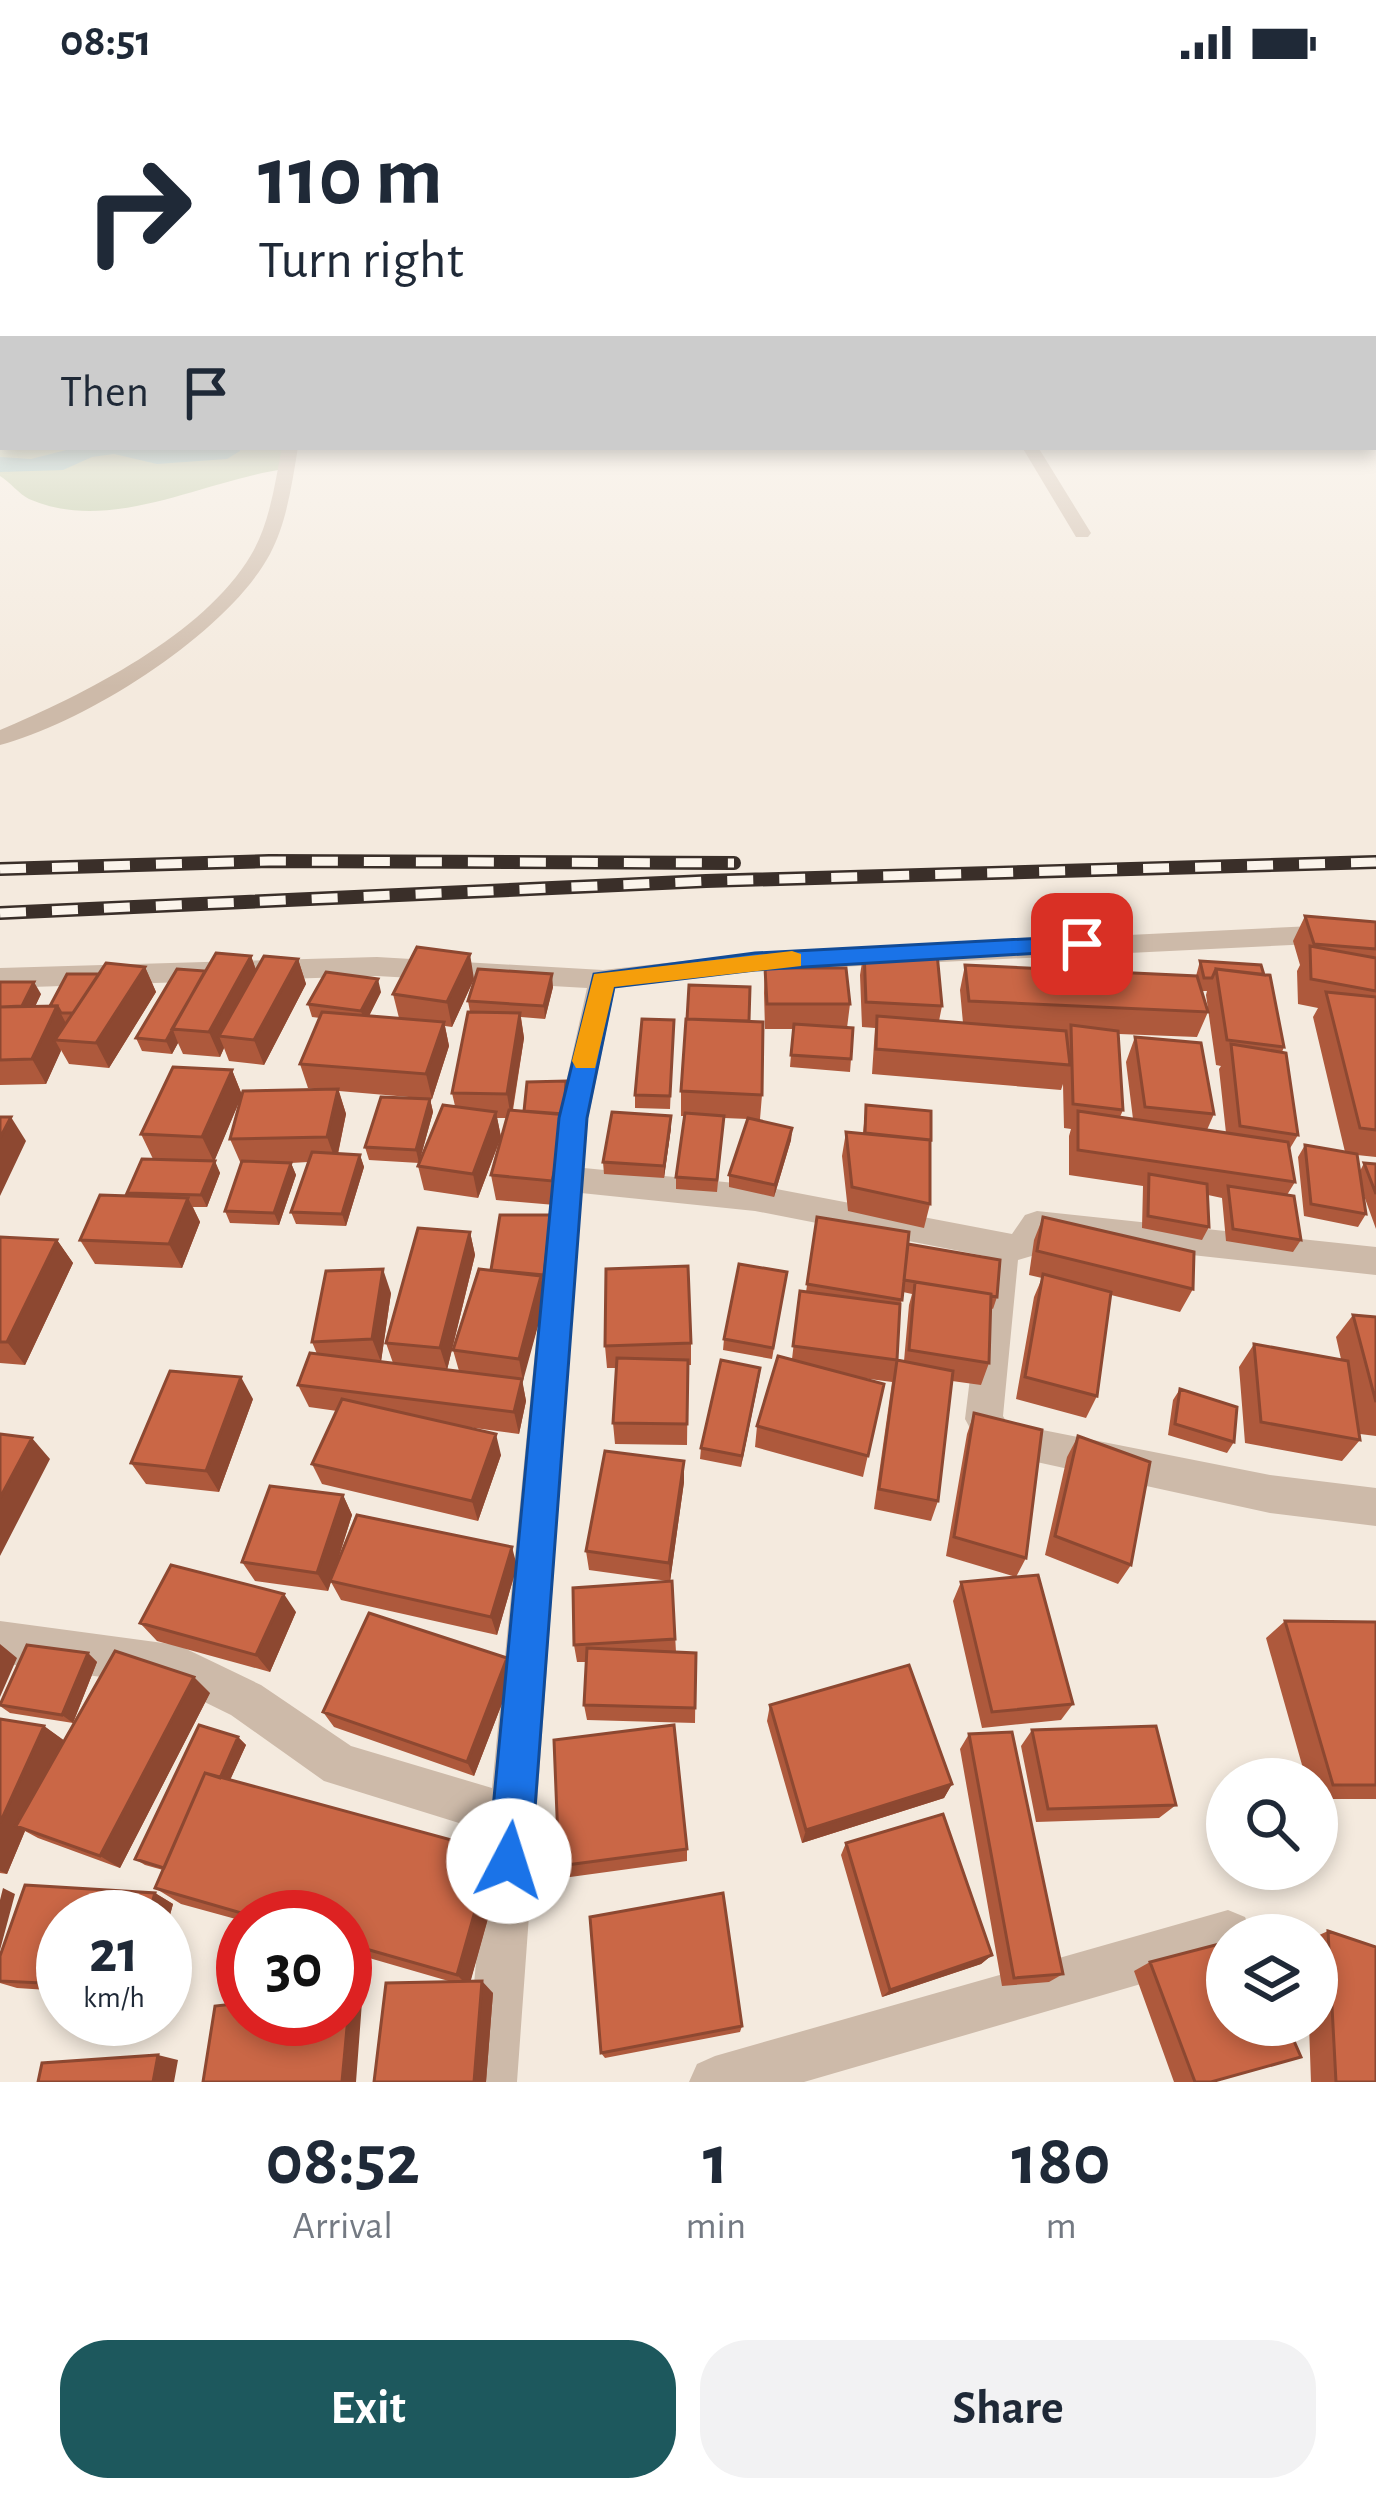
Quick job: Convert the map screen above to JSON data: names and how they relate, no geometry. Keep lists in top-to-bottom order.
{
  "page": {
    "status": "08:51",
    "turn": ["110 m", "Turn right"],
    "then": "Then",
    "speed": "21 km/h",
    "limit": "30",
    "eta": [
      "08:52",
      "Arrival",
      "1",
      "min",
      "180",
      "m"
    ],
    "buttons": ["Exit", "Share"]
  }
}
